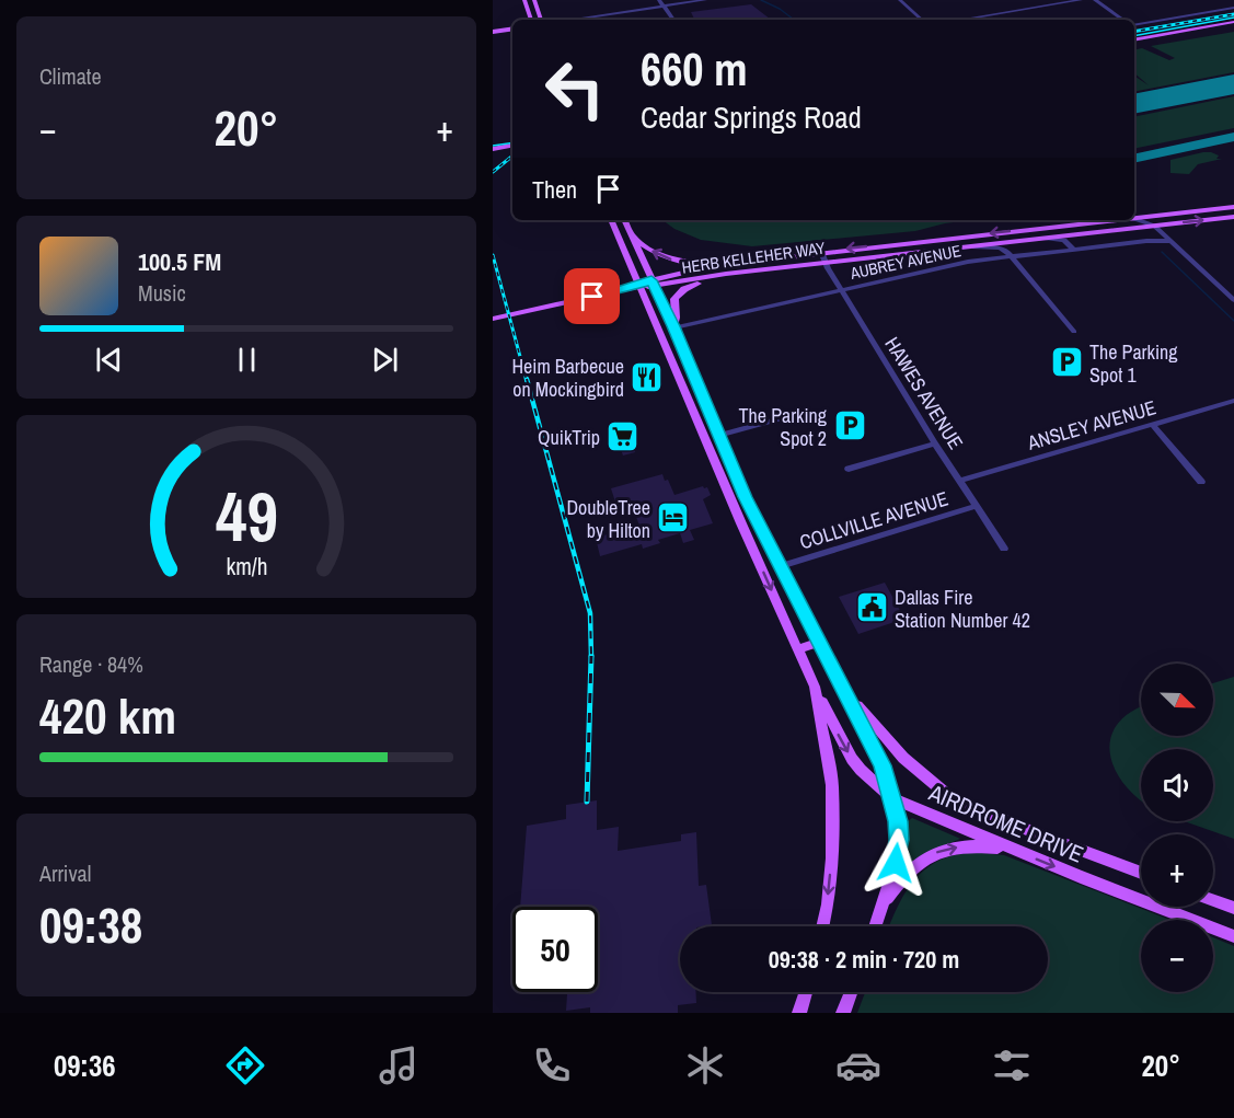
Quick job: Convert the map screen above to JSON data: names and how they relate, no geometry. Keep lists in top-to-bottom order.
{
  "streets": {
    "main road": ["HERB KELLEHER WAY", "AIRDROME DRIVE"],
    "street": [
      "AUBREY AVENUE",
      "HAWES AVENUE",
      "ANSLEY AVENUE",
      "COLLVILLE AVENUE"
    ]
  },
  "crossings": [
    ["HERB KELLEHER WAY", "HAWES AVENUE"],
    ["AUBREY AVENUE", "HAWES AVENUE"],
    ["HAWES AVENUE", "ANSLEY AVENUE"],
    ["HAWES AVENUE", "COLLVILLE AVENUE"]
  ],
  "places": {
    "parking": ["The Parking Spot 1", "The Parking Spot 2"],
    "restaurant": ["Heim Barbecue on Mockingbird"],
    "supermarket": ["QuikTrip"],
    "hotel": ["DoubleTree by Hilton"],
    "public building": ["Dallas Fire Station Number 42"]
  },
  "north": "bottom right",
  "page": {
    "tile": [
      "Climate",
      ["Range · 84%", "420 km"],
      ["Arrival", "09:38"]
    ],
    "turn": ["660 m", "Cedar Springs Road"],
    "heat": ["−", "20°", "+"],
    "then": "Then",
    "song": ["100.5 FM", "Music"],
    "map_buttons": ["+", "−"],
    "limit": "50",
    "trip": "09:38 · 2 min · 720 m",
    "tabs": ["09:36", "20°"],
    "gauge": ["49", "km/h"]
  }
}
